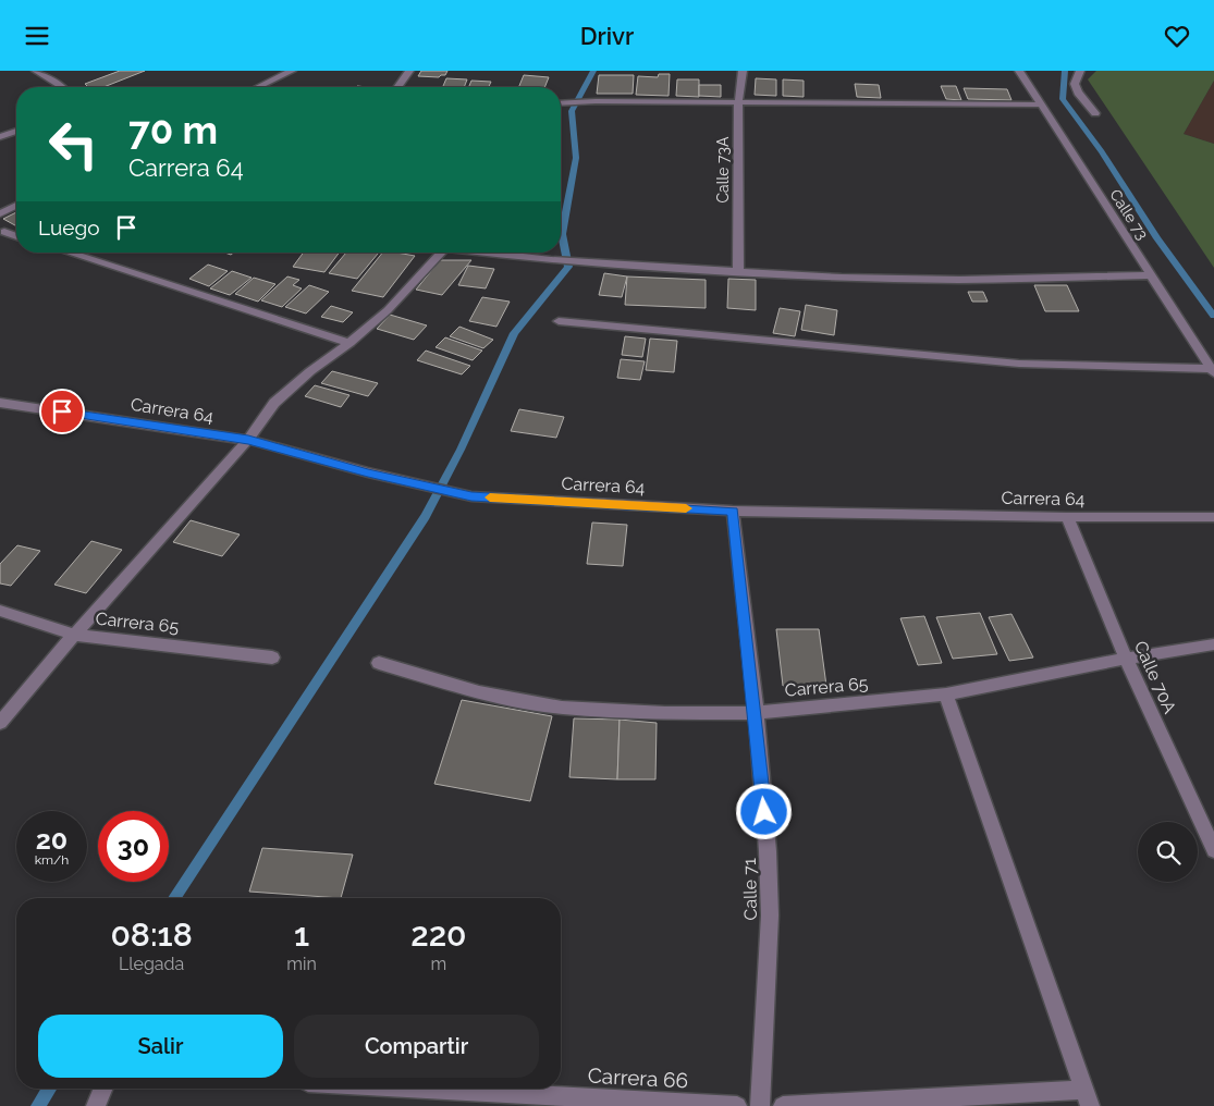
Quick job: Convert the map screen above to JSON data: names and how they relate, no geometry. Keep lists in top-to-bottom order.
{
  "streets": {
    "street": [
      "Calle 73A",
      "Calle 73",
      "Carrera 64",
      "Carrera 65",
      "Calle 70A",
      "Calle 71",
      "Carrera 66"
    ]
  },
  "crossings": [
    ["Carrera 64", "Calle 70A"],
    ["Carrera 64", "Calle 71"],
    ["Carrera 65", "Calle 70A"],
    ["Carrera 65", "Calle 71"]
  ],
  "page": {
    "header": "Drivr",
    "turn": ["70 m", "Carrera 64"],
    "then": "Luego",
    "speed": "20 km/h",
    "limit": "30",
    "eta": [
      "08:18",
      "Llegada",
      "1",
      "min",
      "220",
      "m"
    ],
    "buttons": ["Salir", "Compartir"]
  }
}
